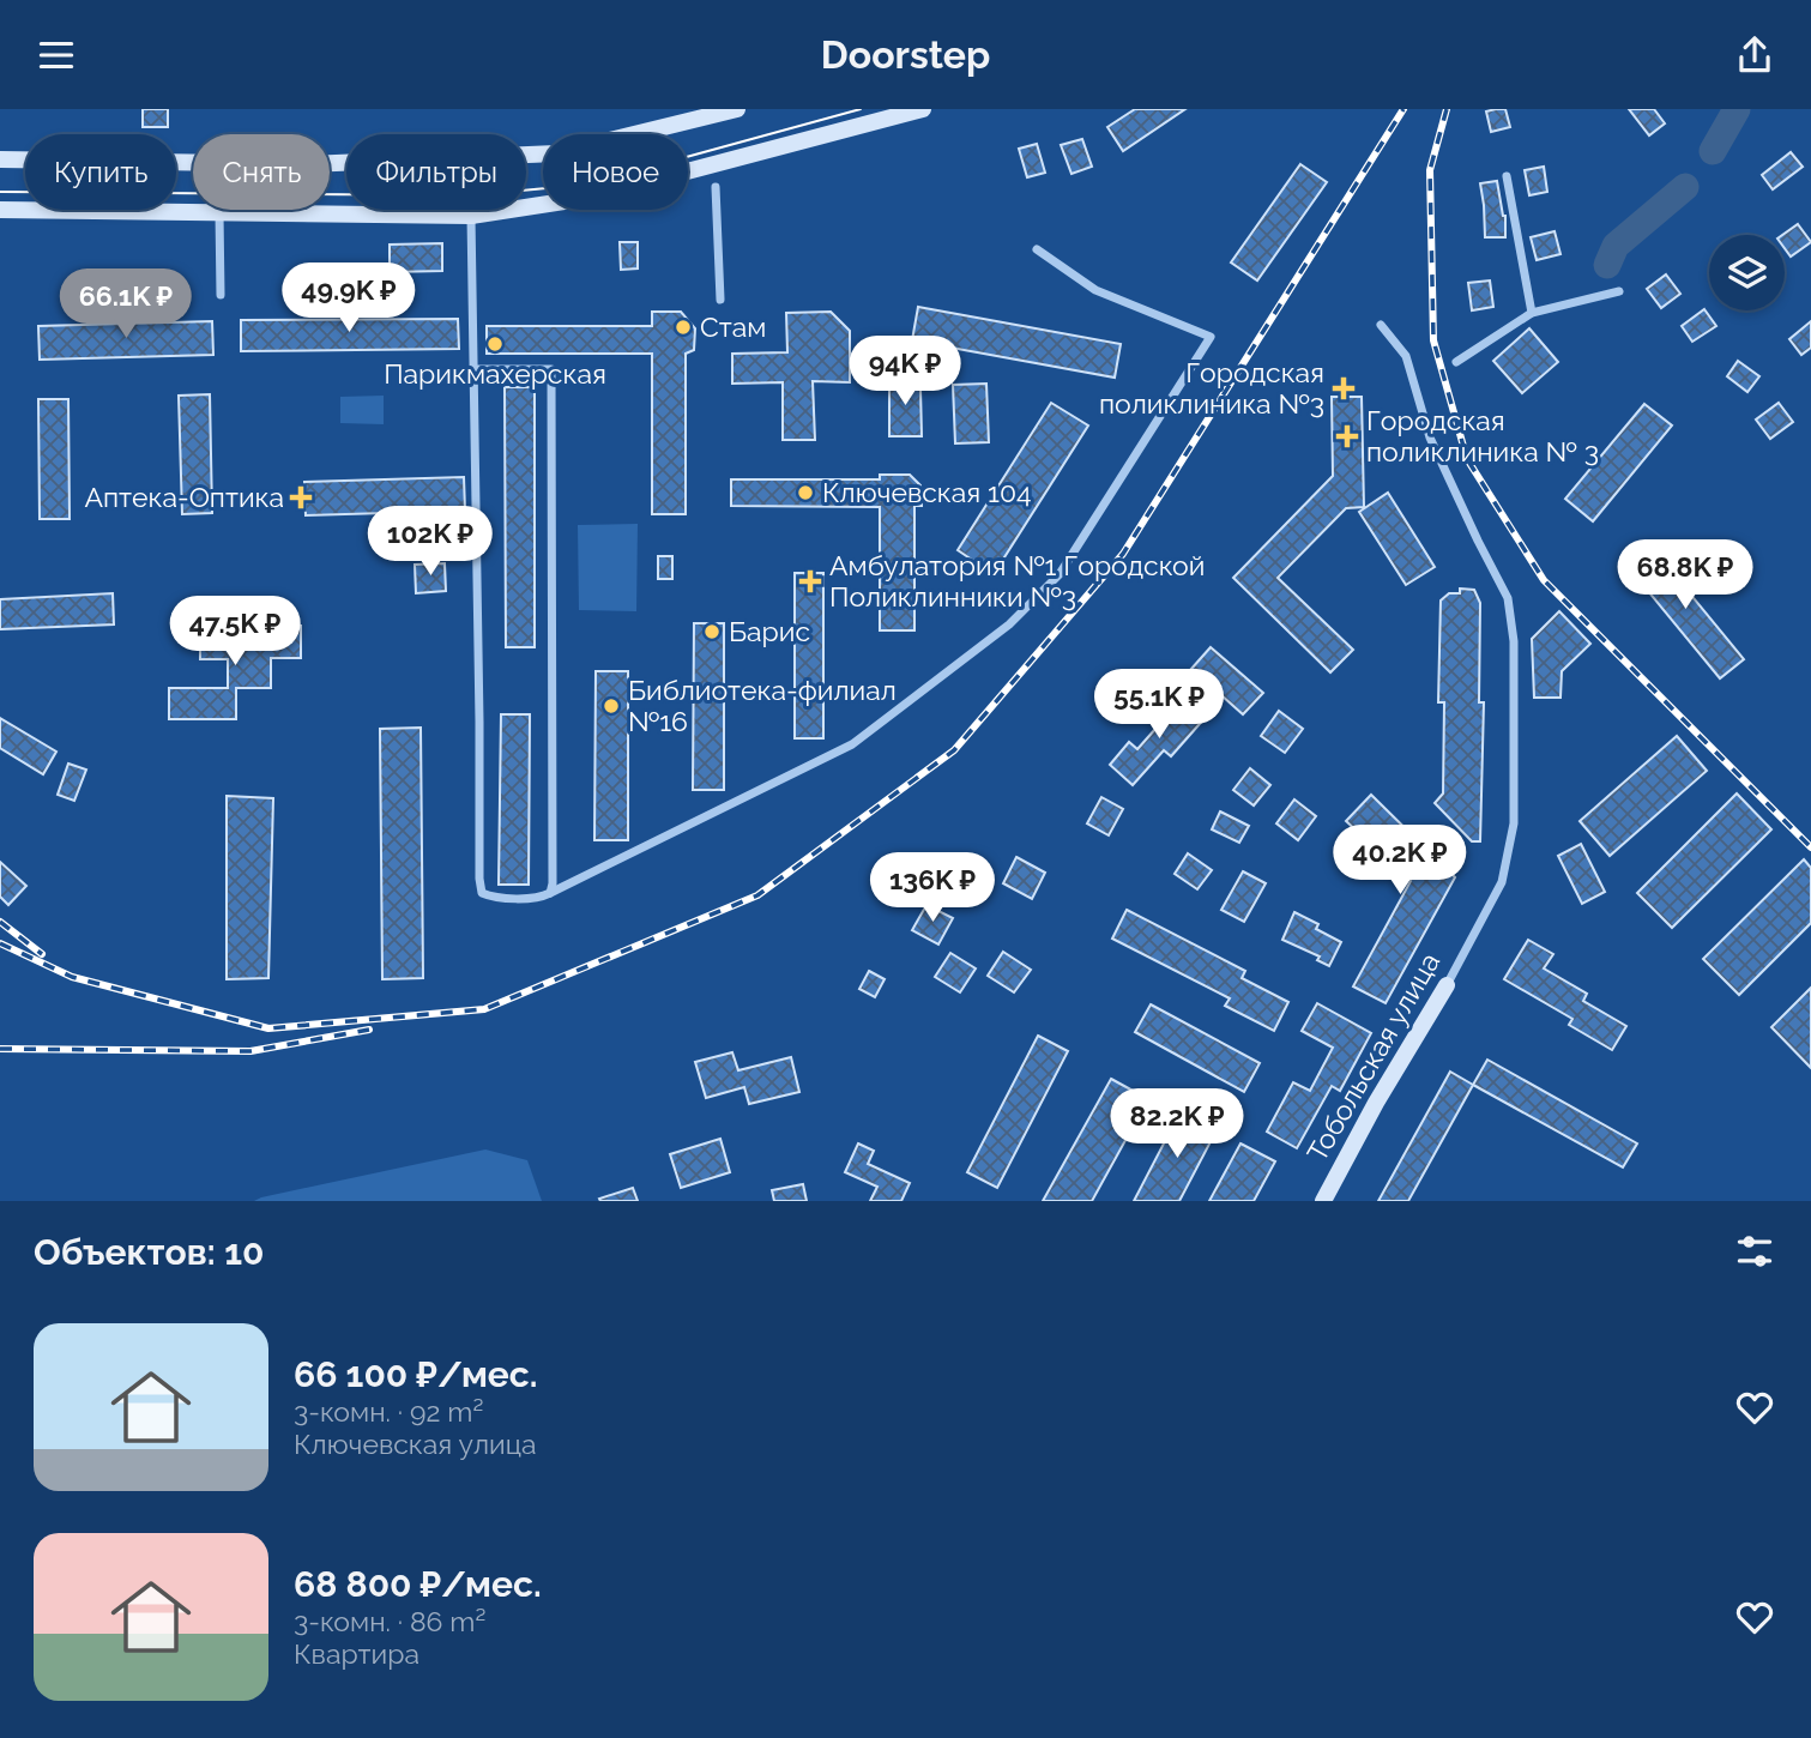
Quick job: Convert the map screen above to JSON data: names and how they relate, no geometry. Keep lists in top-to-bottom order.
{
  "streets": {
    "main road": ["Тобольская улица"]
  },
  "places": {
    "other": [
      "Стам",
      "Парикмахерская",
      "Ключевская 104",
      "Барис",
      "Библиотека-филиал №16"
    ],
    "health": [
      "Городская поликлиника №3",
      "Городская поликлиника № 3",
      "Аптека-Оптика",
      "Амбулатория №1 Городской Поликлинники №3"
    ]
  },
  "page": {
    "header": "Doorstep",
    "chip": [
      "Купить",
      "Снять",
      "Фильтры",
      "Новое"
    ],
    "price": [
      "49.9K ₽",
      "66.1K ₽",
      "94K ₽",
      "102K ₽",
      "68.8K ₽",
      "47.5K ₽",
      "55.1K ₽",
      "40.2K ₽",
      "136K ₽",
      "82.2K ₽"
    ],
    "heading": "Объектов: 10",
    "list": [
      {
        "name": "66 100 ₽/мес.",
        "note": "3-комн. · 92 m² · Ключевская улица"
      },
      {
        "name": "68 800 ₽/мес.",
        "note": "3-комн. · 86 m² · Квартира"
      }
    ]
  }
}
